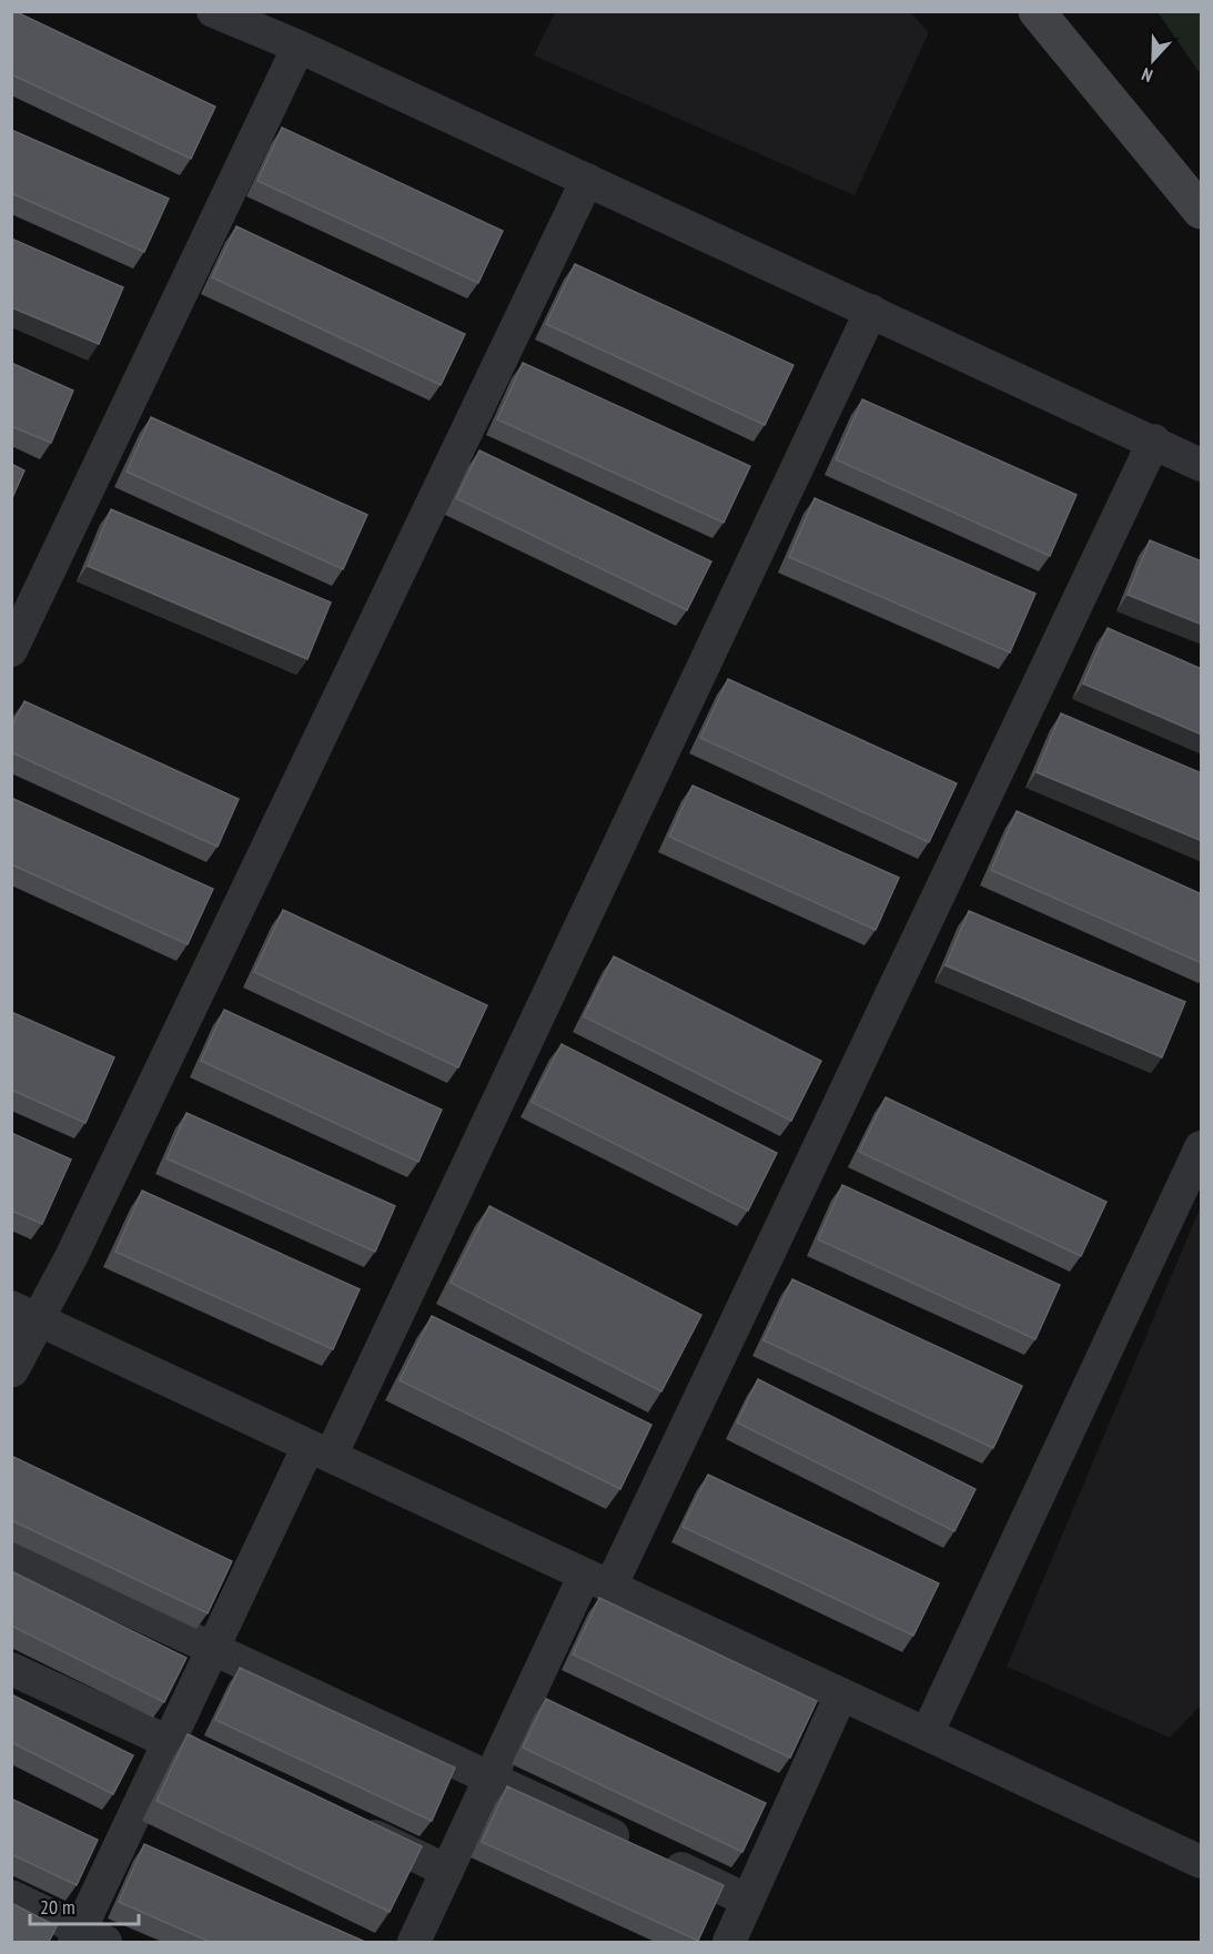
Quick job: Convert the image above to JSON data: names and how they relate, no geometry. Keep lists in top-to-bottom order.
{
  "scale_bar": "20 m",
  "north": "bottom"
}
